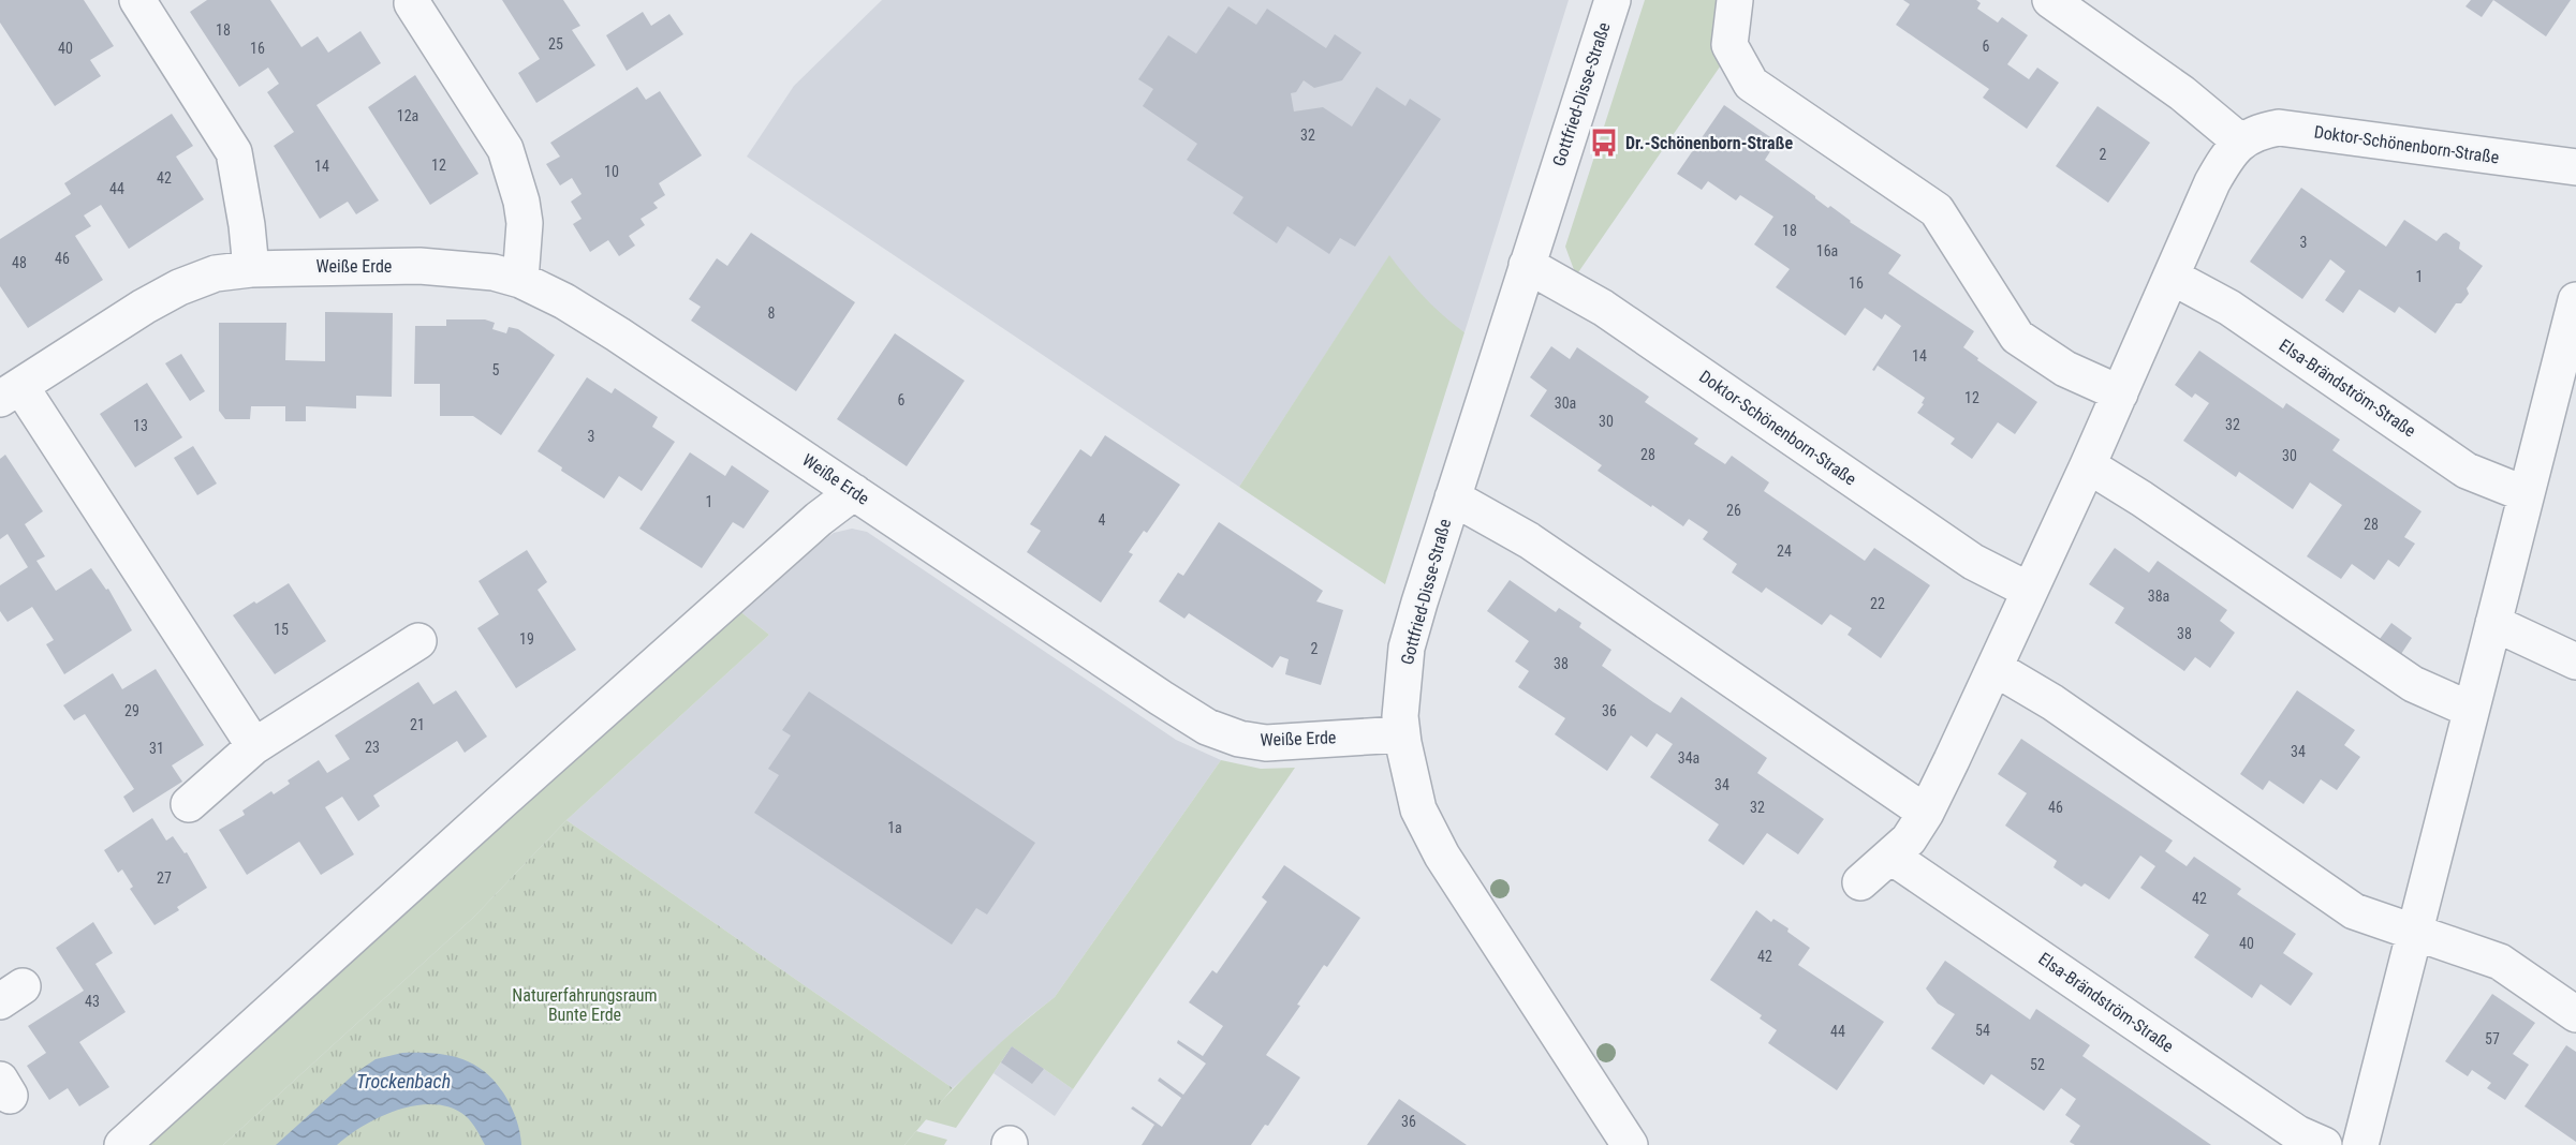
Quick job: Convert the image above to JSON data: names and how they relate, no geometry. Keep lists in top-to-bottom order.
{
  "streets": {
    "street": [
      "Gottfried-Disse-Straße",
      "Doktor-Schönenborn-Straße",
      "Weiße Erde",
      "Elsa-Brändström-Straße"
    ]
  },
  "crossings": [
    ["Gottfried-Disse-Straße", "Doktor-Schönenborn-Straße"],
    ["Gottfried-Disse-Straße", "Weiße Erde"]
  ],
  "water": ["Trockenbach"],
  "parks": ["Naturerfahrungsraum Bunte Erde"],
  "places": {
    "bus stop": ["Dr.-Schönenborn-Straße"]
  },
  "house_numbers": [
    "18",
    "25",
    "6",
    "40",
    "16",
    "12a",
    "32",
    "2",
    "12",
    "14",
    "10",
    "42",
    "44",
    "18",
    "3",
    "16a",
    "46",
    "48",
    "1",
    "16",
    "8",
    "14",
    "5",
    "12",
    "6",
    "30a",
    "30",
    "32",
    "13",
    "3",
    "28",
    "30",
    "1",
    "26",
    "4",
    "28",
    "24",
    "38a",
    "22",
    "15",
    "38",
    "19",
    "2",
    "38",
    "29",
    "36",
    "21",
    "23",
    "31",
    "34",
    "34a",
    "34",
    "32",
    "46",
    "1a",
    "27",
    "42",
    "40",
    "42",
    "43",
    "54",
    "44",
    "57",
    "52",
    "36"
  ]
}
